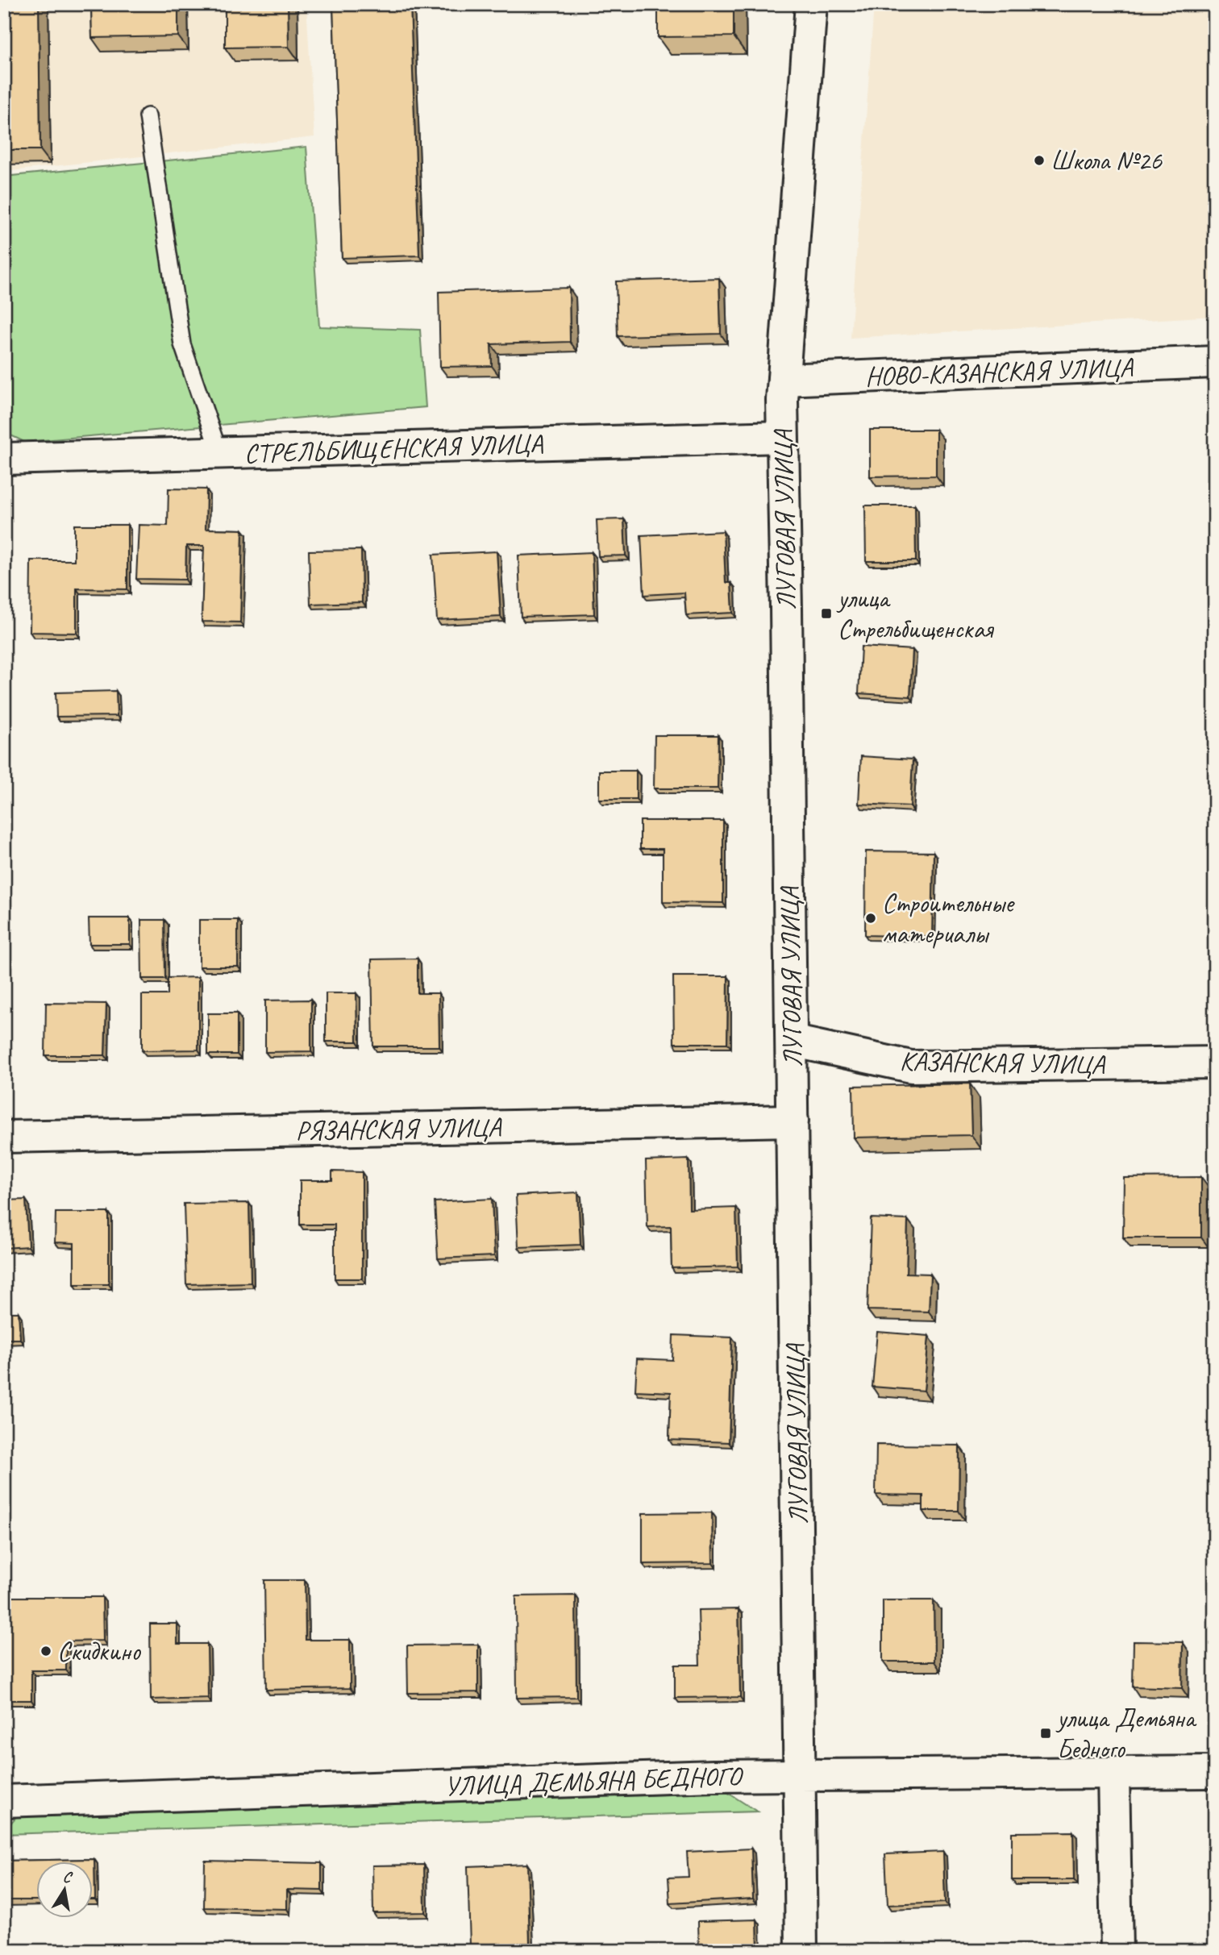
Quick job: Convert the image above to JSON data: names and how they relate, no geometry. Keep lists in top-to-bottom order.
{
  "streets": {
    "street": [
      "НОВО-КАЗАНСКАЯ УЛИЦА",
      "СТРЕЛЬБИЩЕНСКАЯ УЛИЦА",
      "ЛУГОВАЯ УЛИЦА",
      "КАЗАНСКАЯ УЛИЦА",
      "РЯЗАНСКАЯ УЛИЦА",
      "УЛИЦА ДЕМЬЯНА БЕДНОГО"
    ]
  },
  "crossings": [
    ["НОВО-КАЗАНСКАЯ УЛИЦА", "ЛУГОВАЯ УЛИЦА"],
    ["СТРЕЛЬБИЩЕНСКАЯ УЛИЦА", "ЛУГОВАЯ УЛИЦА"],
    ["ЛУГОВАЯ УЛИЦА", "КАЗАНСКАЯ УЛИЦА"],
    ["ЛУГОВАЯ УЛИЦА", "РЯЗАНСКАЯ УЛИЦА"],
    ["ЛУГОВАЯ УЛИЦА", "УЛИЦА ДЕМЬЯНА БЕДНОГО"]
  ],
  "places": {
    "other": ["Школа №26", "Строительные материалы", "Скидкино"],
    "transit": ["улица Стрельбищенская", "улица Демьяна Бедного"]
  },
  "north": "top"
}
